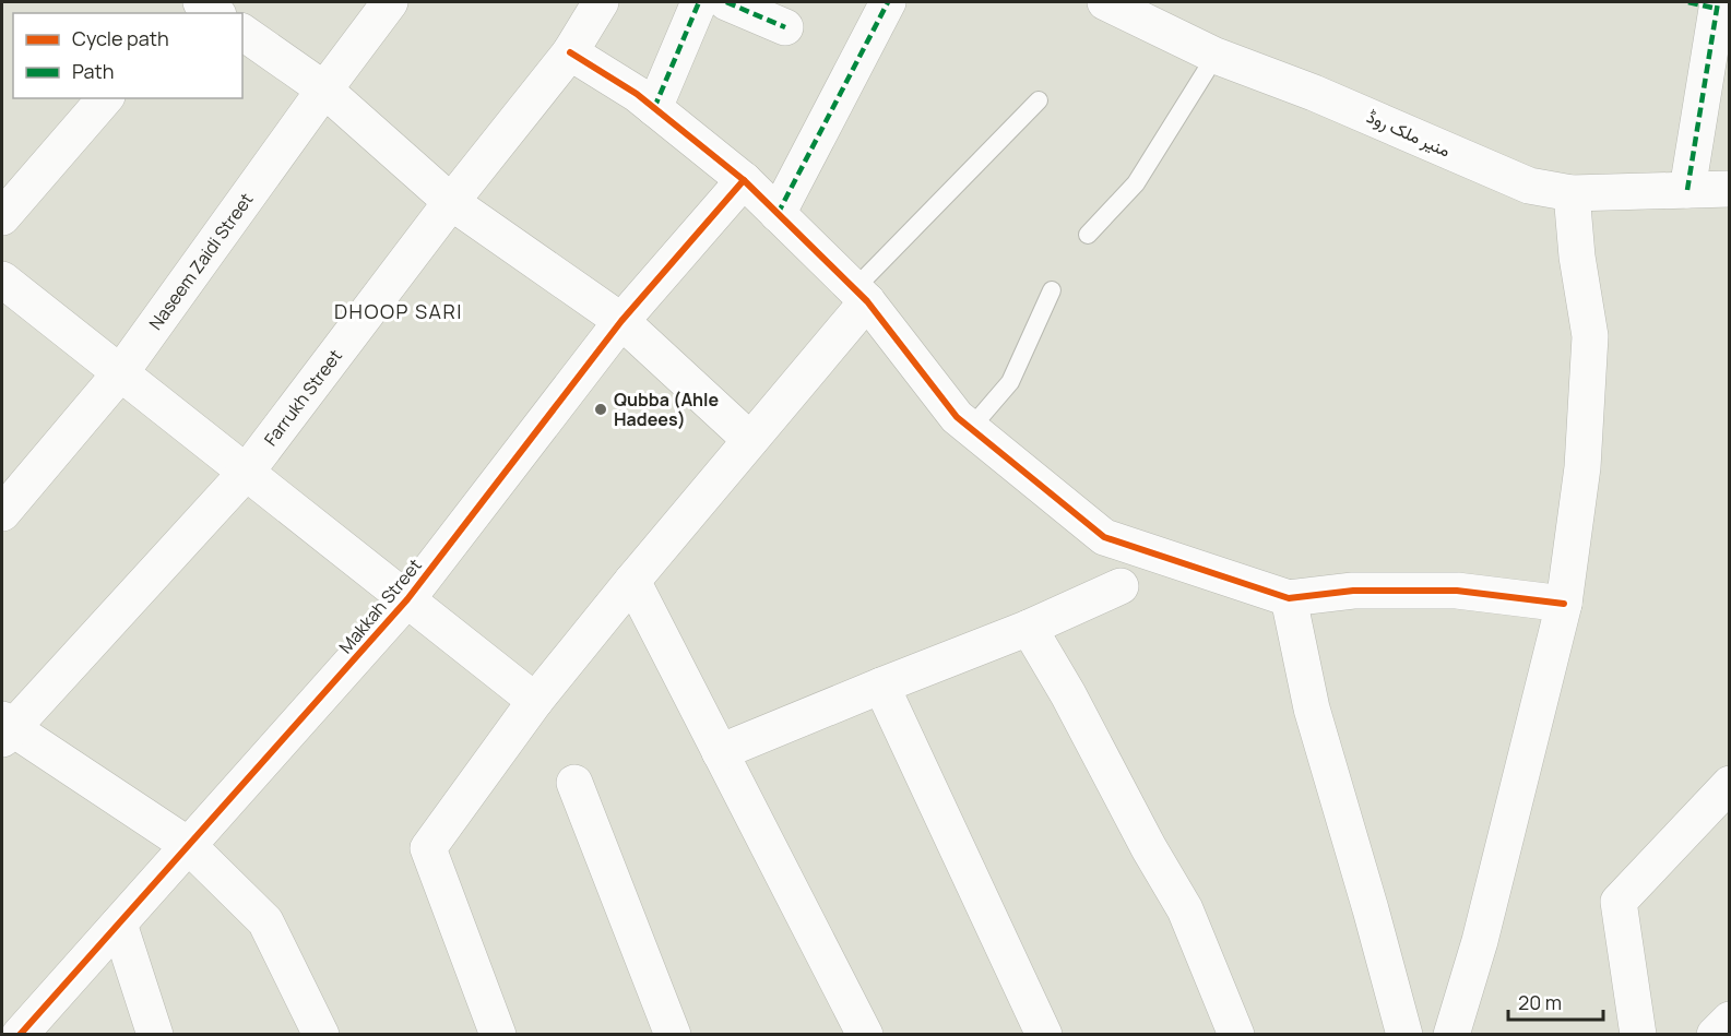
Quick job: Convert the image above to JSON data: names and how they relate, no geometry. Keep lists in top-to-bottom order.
{
  "streets": {
    "street": [
      "منیر ملک روڈ",
      "Naseem Zaidi Street",
      "Farrukh Street",
      "Makkah Street"
    ]
  },
  "districts": ["DHOOP SARI"],
  "places": ["Qubba (Ahle Hadees)"],
  "legend": ["Cycle path", "Path"],
  "scale_bar": "20 m"
}
